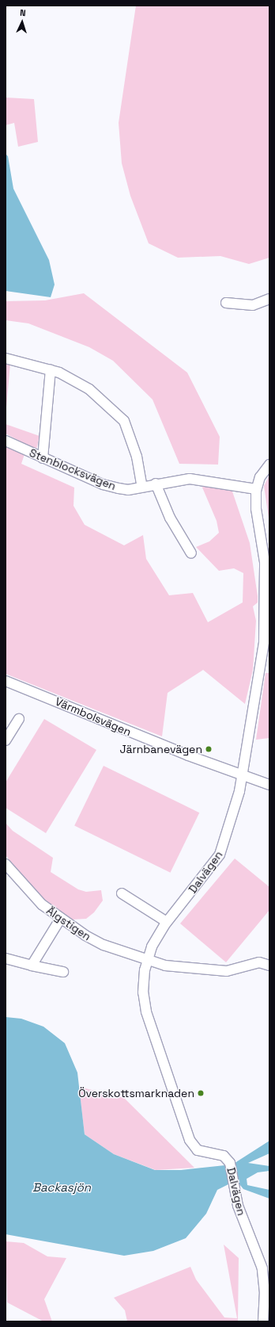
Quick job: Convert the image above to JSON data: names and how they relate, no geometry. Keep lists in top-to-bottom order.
{
  "streets": {
    "street": [
      "Stenblocksvägen",
      "Värmbolsvägen",
      "Dalvägen",
      "Älgstigen"
    ]
  },
  "crossings": [
    ["Värmbolsvägen", "Dalvägen"],
    ["Dalvägen", "Älgstigen"]
  ],
  "water": ["Backasjön"],
  "places": ["Järnbanevägen", "Överskottsmarknaden"],
  "north": "top"
}
